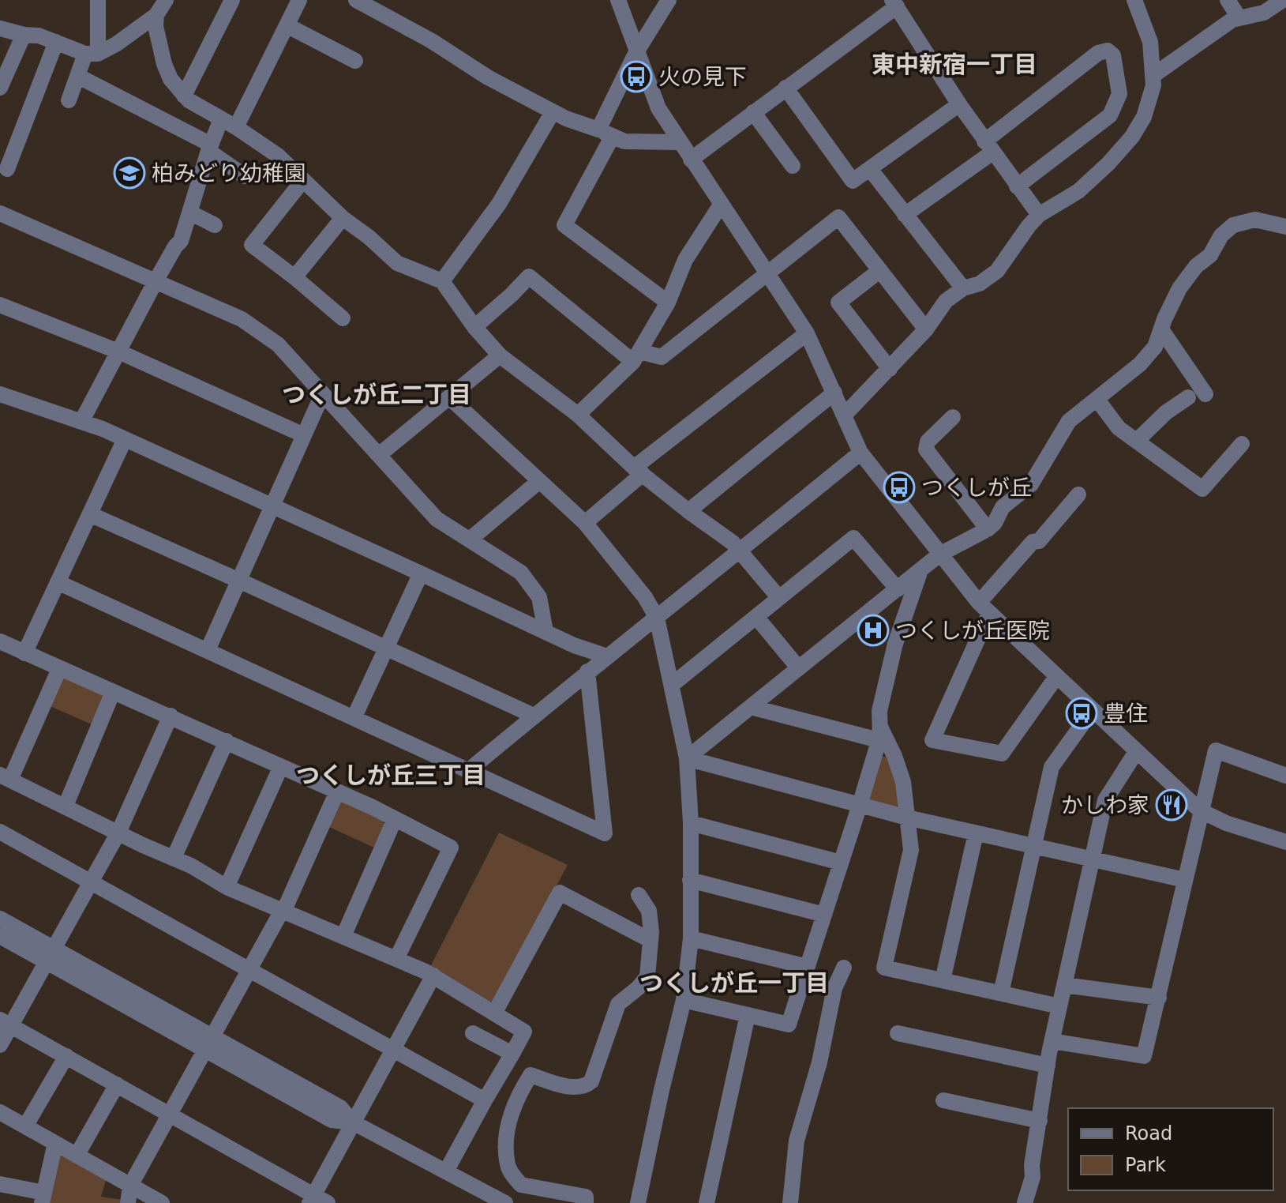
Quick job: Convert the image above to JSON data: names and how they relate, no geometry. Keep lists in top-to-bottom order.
{
  "districts": [
    "東中新宿一丁目",
    "つくしが丘二丁目",
    "つくしが丘三丁目",
    "つくしが丘一丁目"
  ],
  "places": {
    "bus stop": ["火の見下", "つくしが丘", "豊住"],
    "school or university": ["柏みどり幼稚園"],
    "hospital": ["つくしが丘医院"],
    "restaurant": ["かしわ家"]
  },
  "legend": ["Road", "Park"]
}
